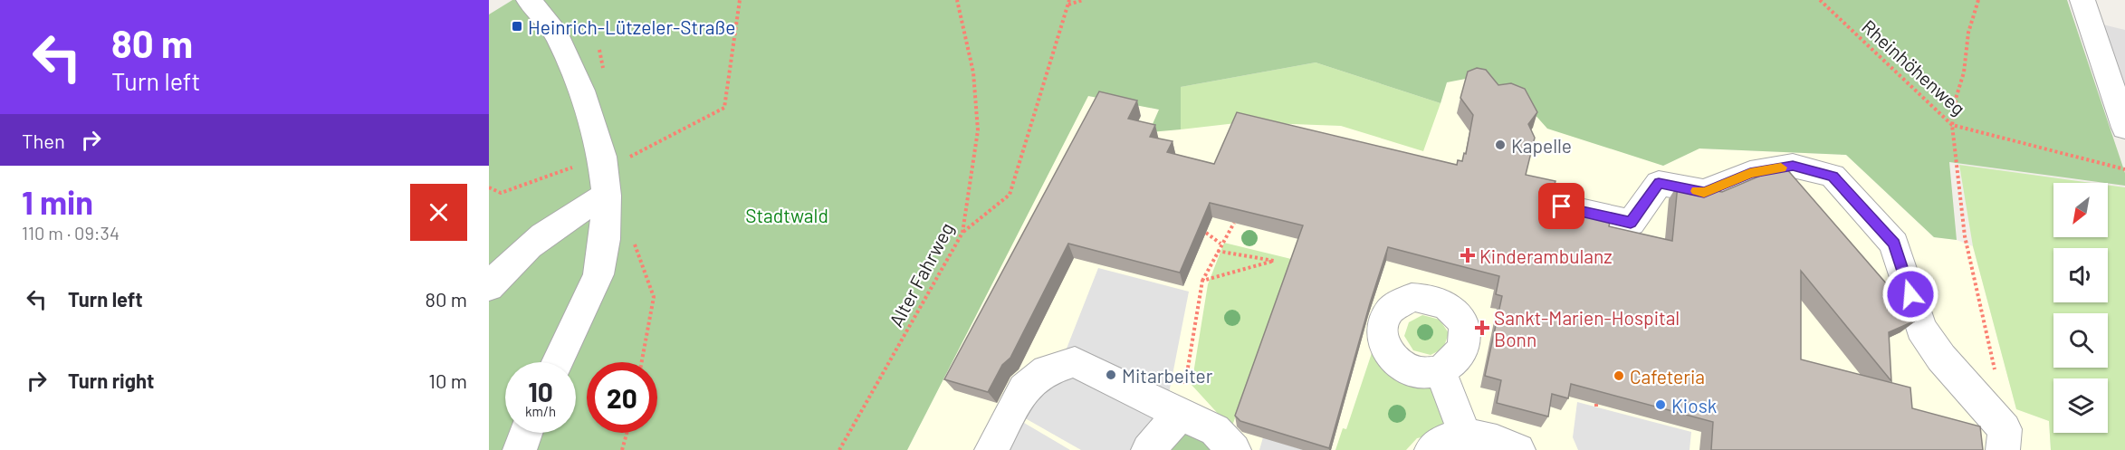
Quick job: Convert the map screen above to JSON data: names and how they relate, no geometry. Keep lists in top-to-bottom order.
{
  "streets": {
    "path": ["Rheinhöhenweg", "Alter Fahrweg"]
  },
  "parks": ["Stadtwald"],
  "places": {
    "transit": ["Heinrich-Lützeler-Straße"],
    "other": [
      "Kapelle",
      "Mitarbeiter",
      "Cafeteria",
      "Kiosk"
    ],
    "health": ["Kinderambulanz", "Sankt-Marien-Hospital Bonn"]
  },
  "north": "bottom left",
  "page": {
    "turn": ["80 m", "Turn left"],
    "then": "Then",
    "heading": ["1 min", "110 m · 09:34"],
    "list": [
      {
        "name": "Turn left",
        "value": "80 m"
      },
      {
        "name": "Turn right",
        "value": "10 m"
      }
    ],
    "speed": "10 km/h",
    "limit": "20"
  }
}
